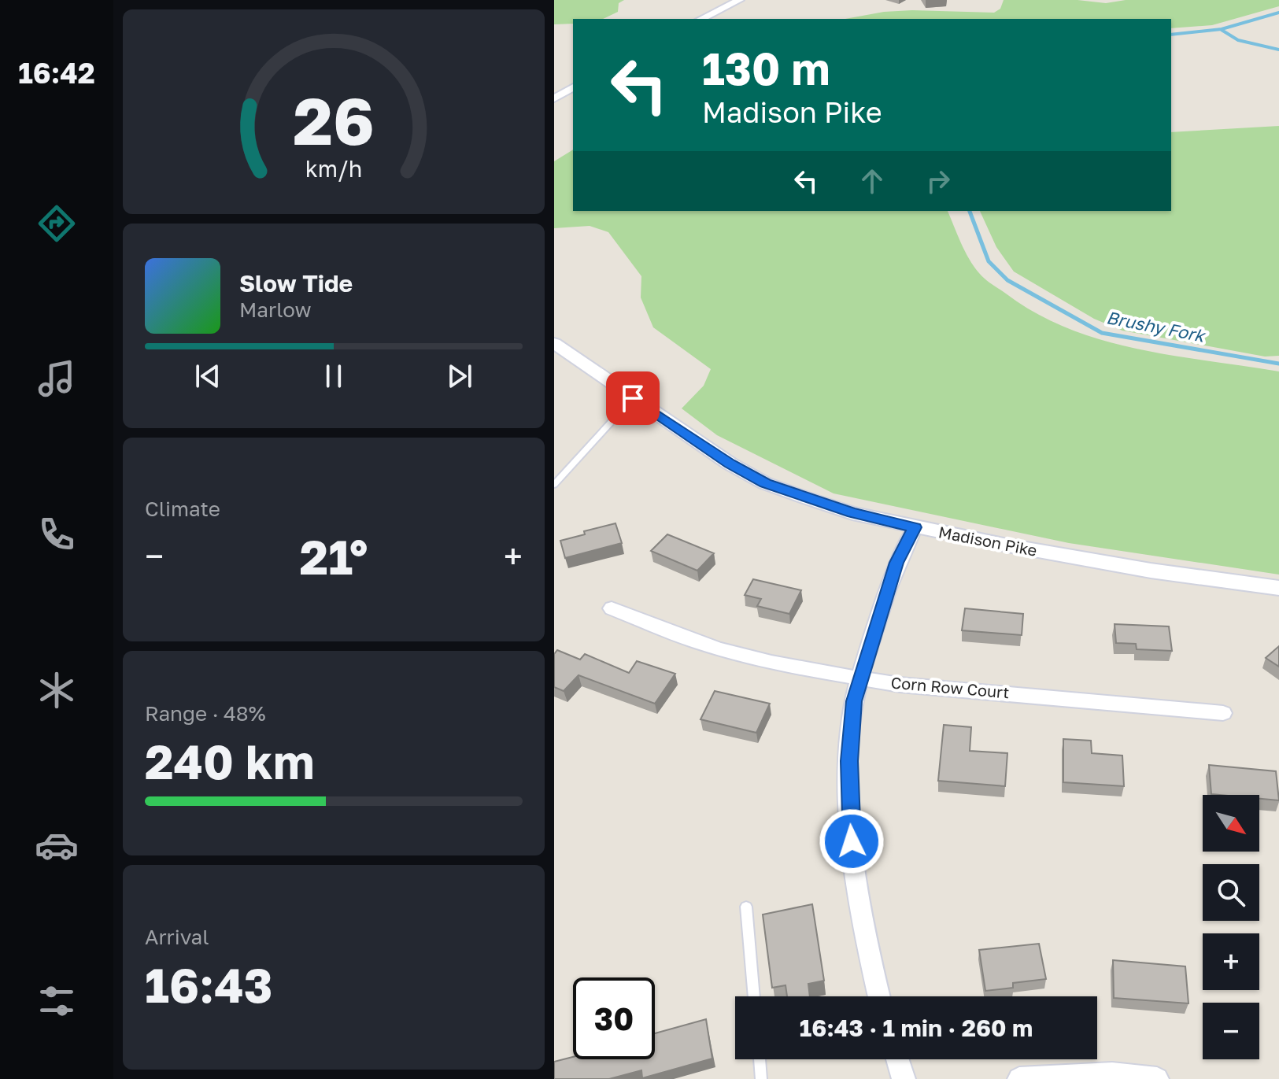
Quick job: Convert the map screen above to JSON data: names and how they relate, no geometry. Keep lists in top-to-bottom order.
{
  "streets": {
    "street": ["Madison Pike", "Corn Row Court"]
  },
  "water": ["Brushy Fork"],
  "north": "bottom right",
  "page": {
    "tabs": "16:42",
    "turn": ["130 m", "Madison Pike"],
    "song": ["Slow Tide", "Marlow"],
    "tile": [
      "Climate",
      ["Range · 48%", "240 km"],
      ["Arrival", "16:43"]
    ],
    "heat": ["−", "21°", "+"],
    "map_buttons": ["+", "−"],
    "limit": "30",
    "trip": "16:43 · 1 min · 260 m",
    "gauge": ["26", "km/h"]
  }
}
